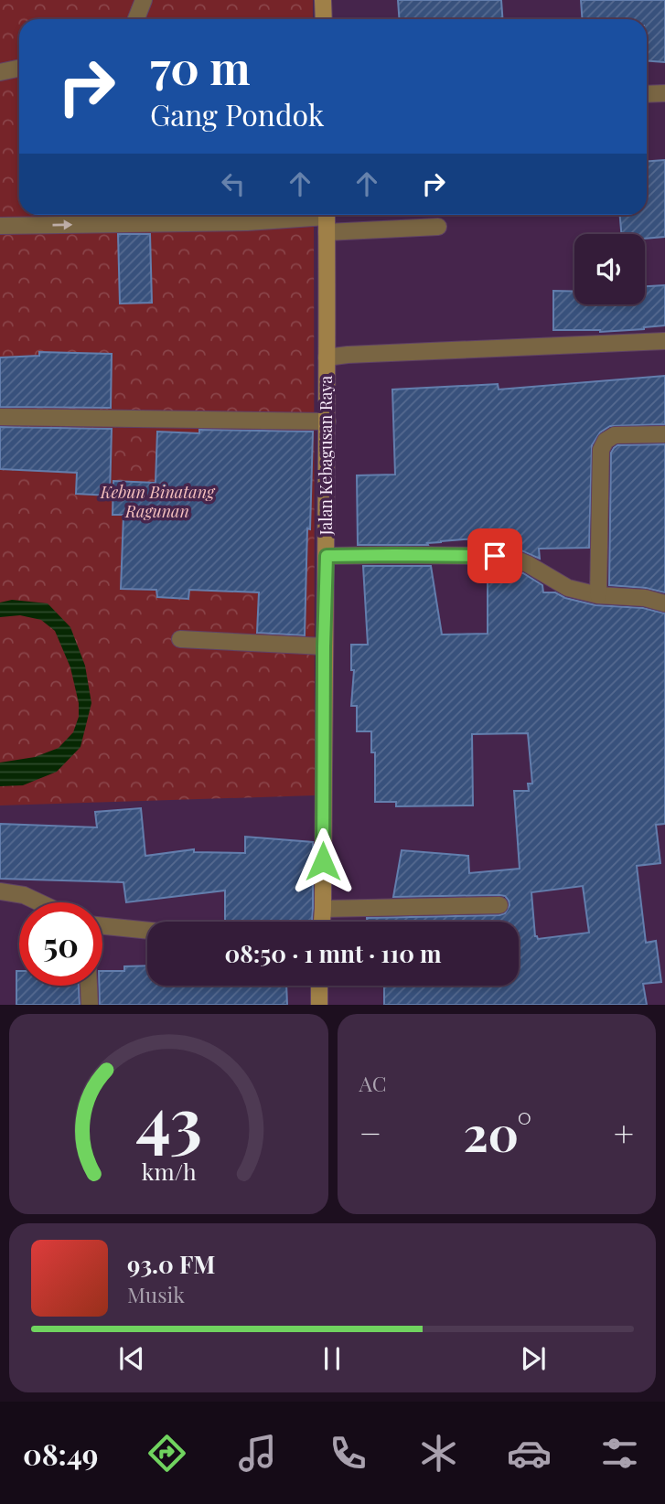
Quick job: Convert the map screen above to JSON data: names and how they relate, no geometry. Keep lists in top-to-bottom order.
{
  "streets": {
    "main road": ["Jalan Kebagusan Raya"]
  },
  "parks": ["Kebun Binatang Ragunan"],
  "page": {
    "turn": ["70 m", "Gang Pondok"],
    "limit": "50",
    "trip": "08:50 · 1 mnt · 110 m",
    "tile": "AC",
    "heat": ["−", "20°", "+"],
    "song": ["93.0 FM", "Musik"],
    "tabs": "08:49",
    "gauge": ["43", "km/h"]
  }
}
